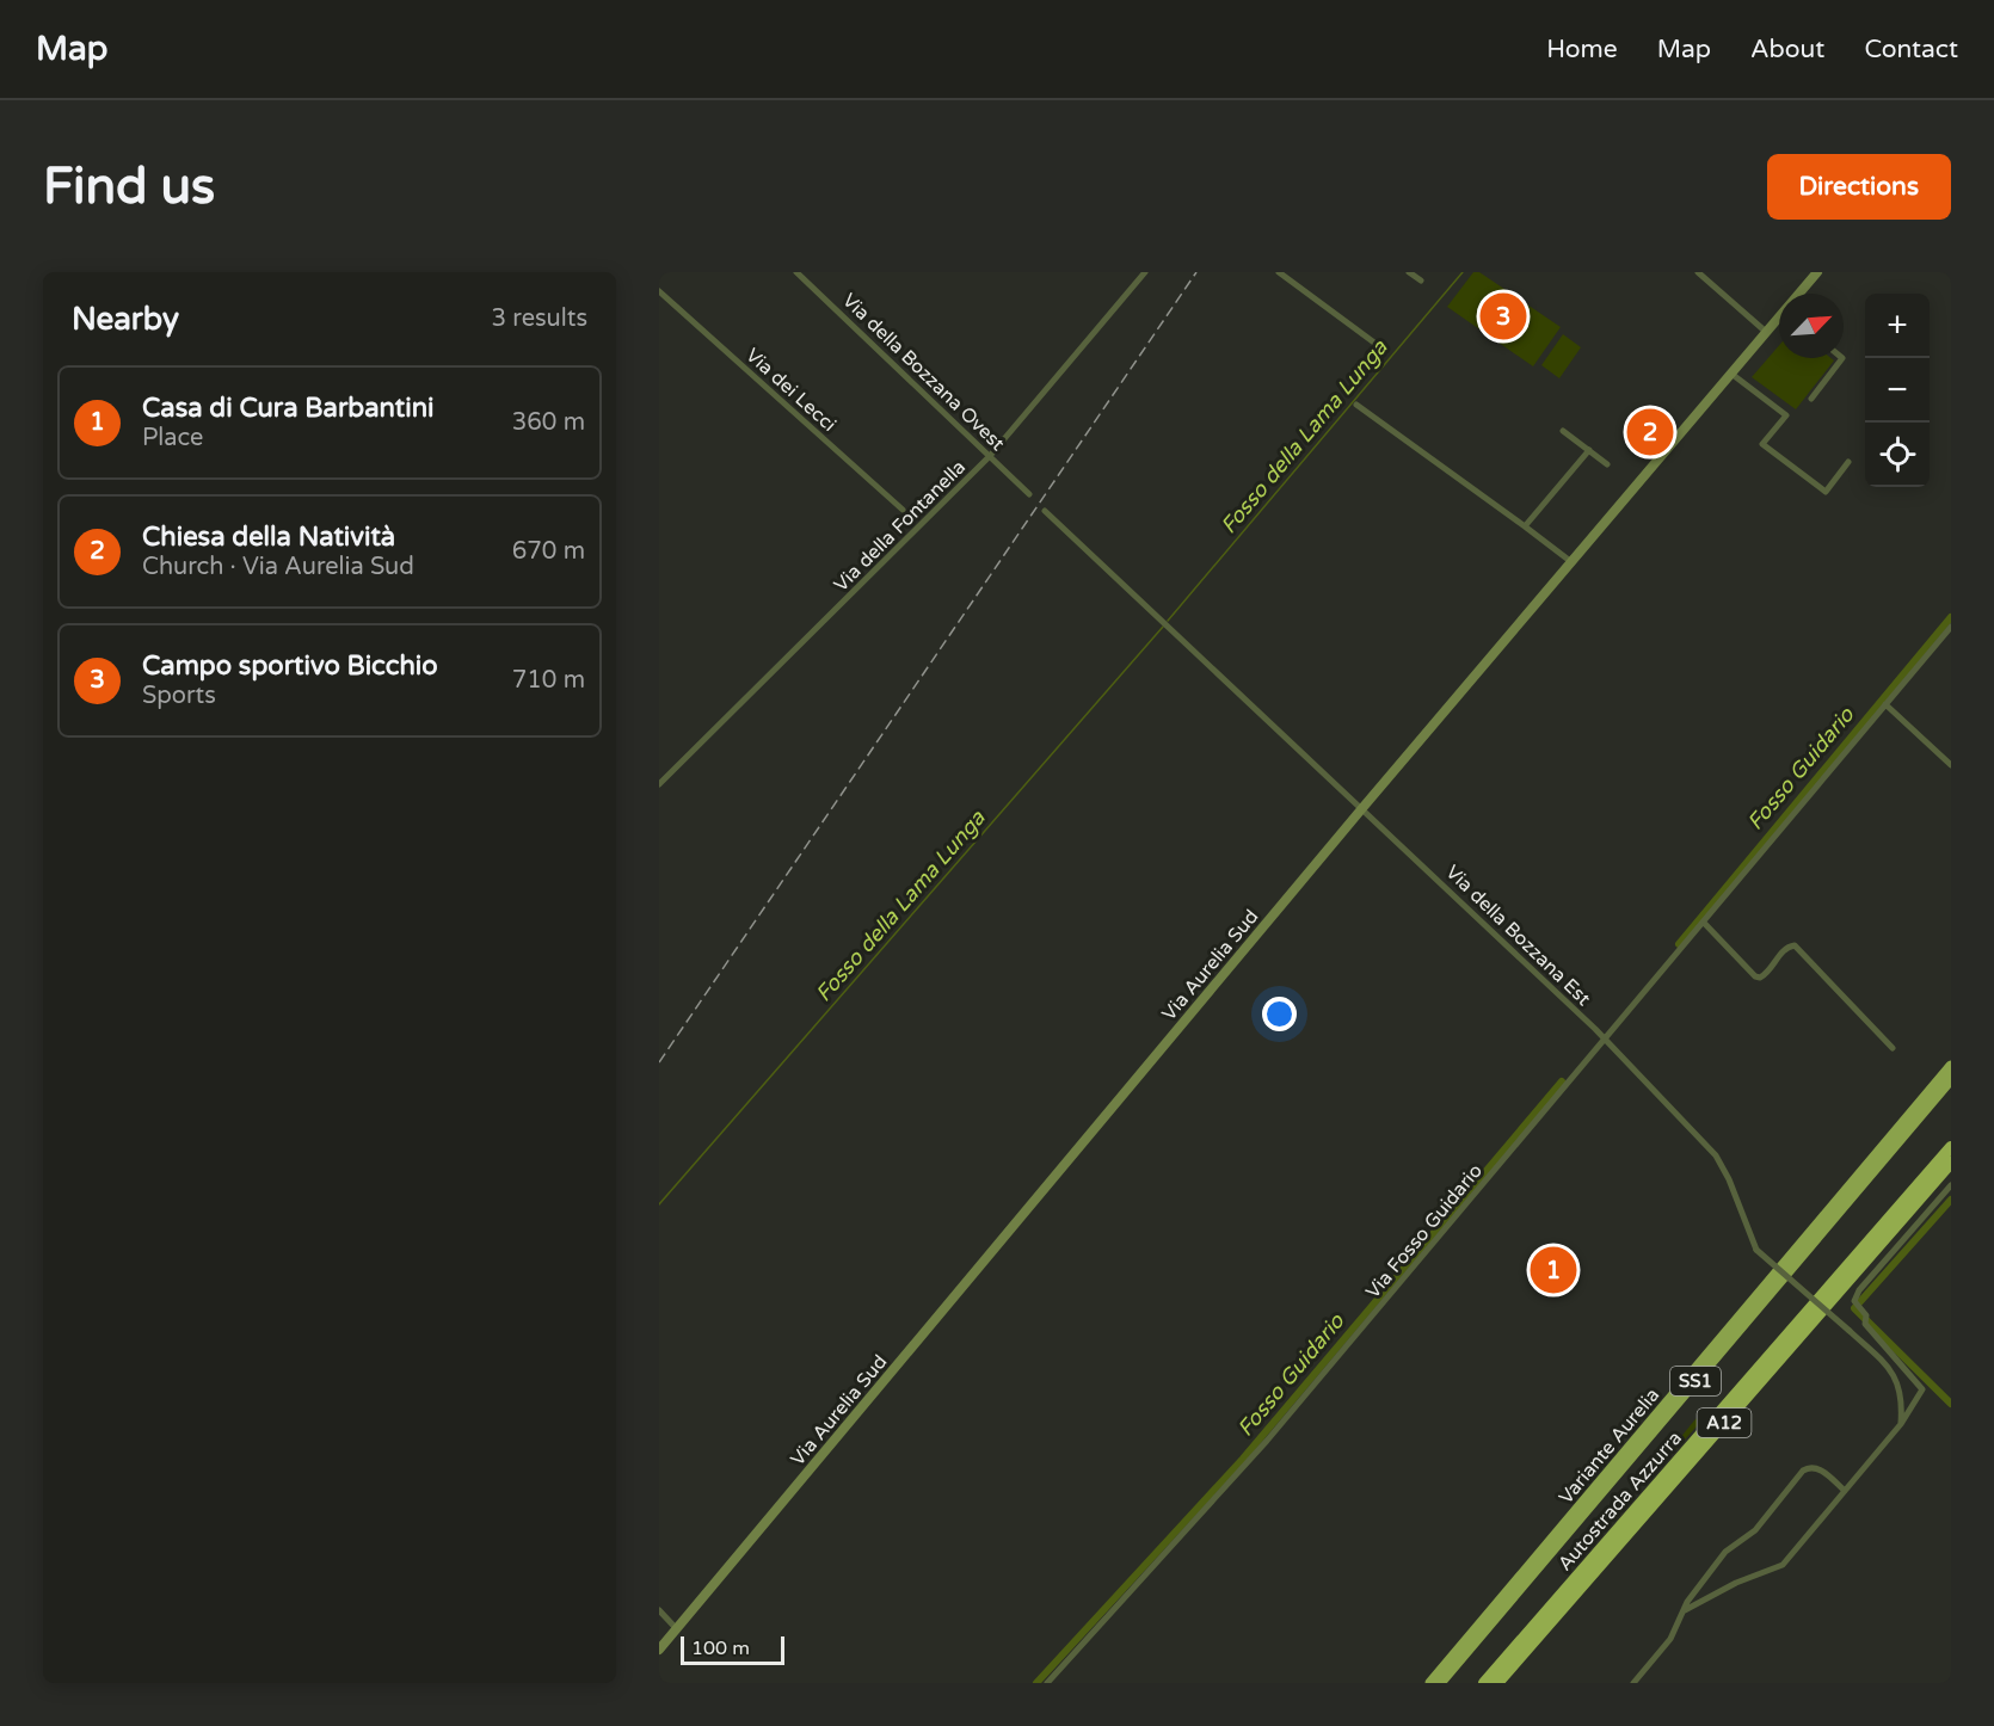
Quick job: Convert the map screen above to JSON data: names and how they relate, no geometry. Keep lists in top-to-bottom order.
{
  "streets": {
    "highway": [
      "SS1",
      "A12",
      "Variante Aurelia",
      "Autostrada Azzurra"
    ],
    "main road": ["Via Aurelia Sud"],
    "street": [
      "Via della Bozzana Ovest",
      "Via dei Lecci",
      "Via della Fontanella",
      "Via della Bozzana Est",
      "Via Fosso Guidario"
    ]
  },
  "crossings": [
    ["Via della Bozzana Ovest", "Via della Fontanella"],
    ["Via della Bozzana Est", "Via Aurelia Sud"],
    ["Via della Bozzana Est", "Via Fosso Guidario"]
  ],
  "water": ["Fosso della Lama Lunga", "Fosso Guidario"],
  "scale_bar": "100 m",
  "north": "top right",
  "page": {
    "header": "Map",
    "nav": [
      "Home",
      "Map",
      "About",
      "Contact"
    ],
    "buttons": "Directions",
    "title": "Find us",
    "heading": ["Nearby", "3 results"],
    "pins": ["3", "2", "1"],
    "map_buttons": ["+", "−"],
    "list": [
      {
        "mark": "1",
        "name": "Casa di Cura Barbantini",
        "note": "Place",
        "value": "360 m"
      },
      {
        "mark": "2",
        "name": "Chiesa della Natività",
        "note": "Church · Via Aurelia Sud",
        "value": "670 m"
      },
      {
        "mark": "3",
        "name": "Campo sportivo Bicchio",
        "note": "Sports",
        "value": "710 m"
      }
    ],
    "scale": "100 m"
  }
}
